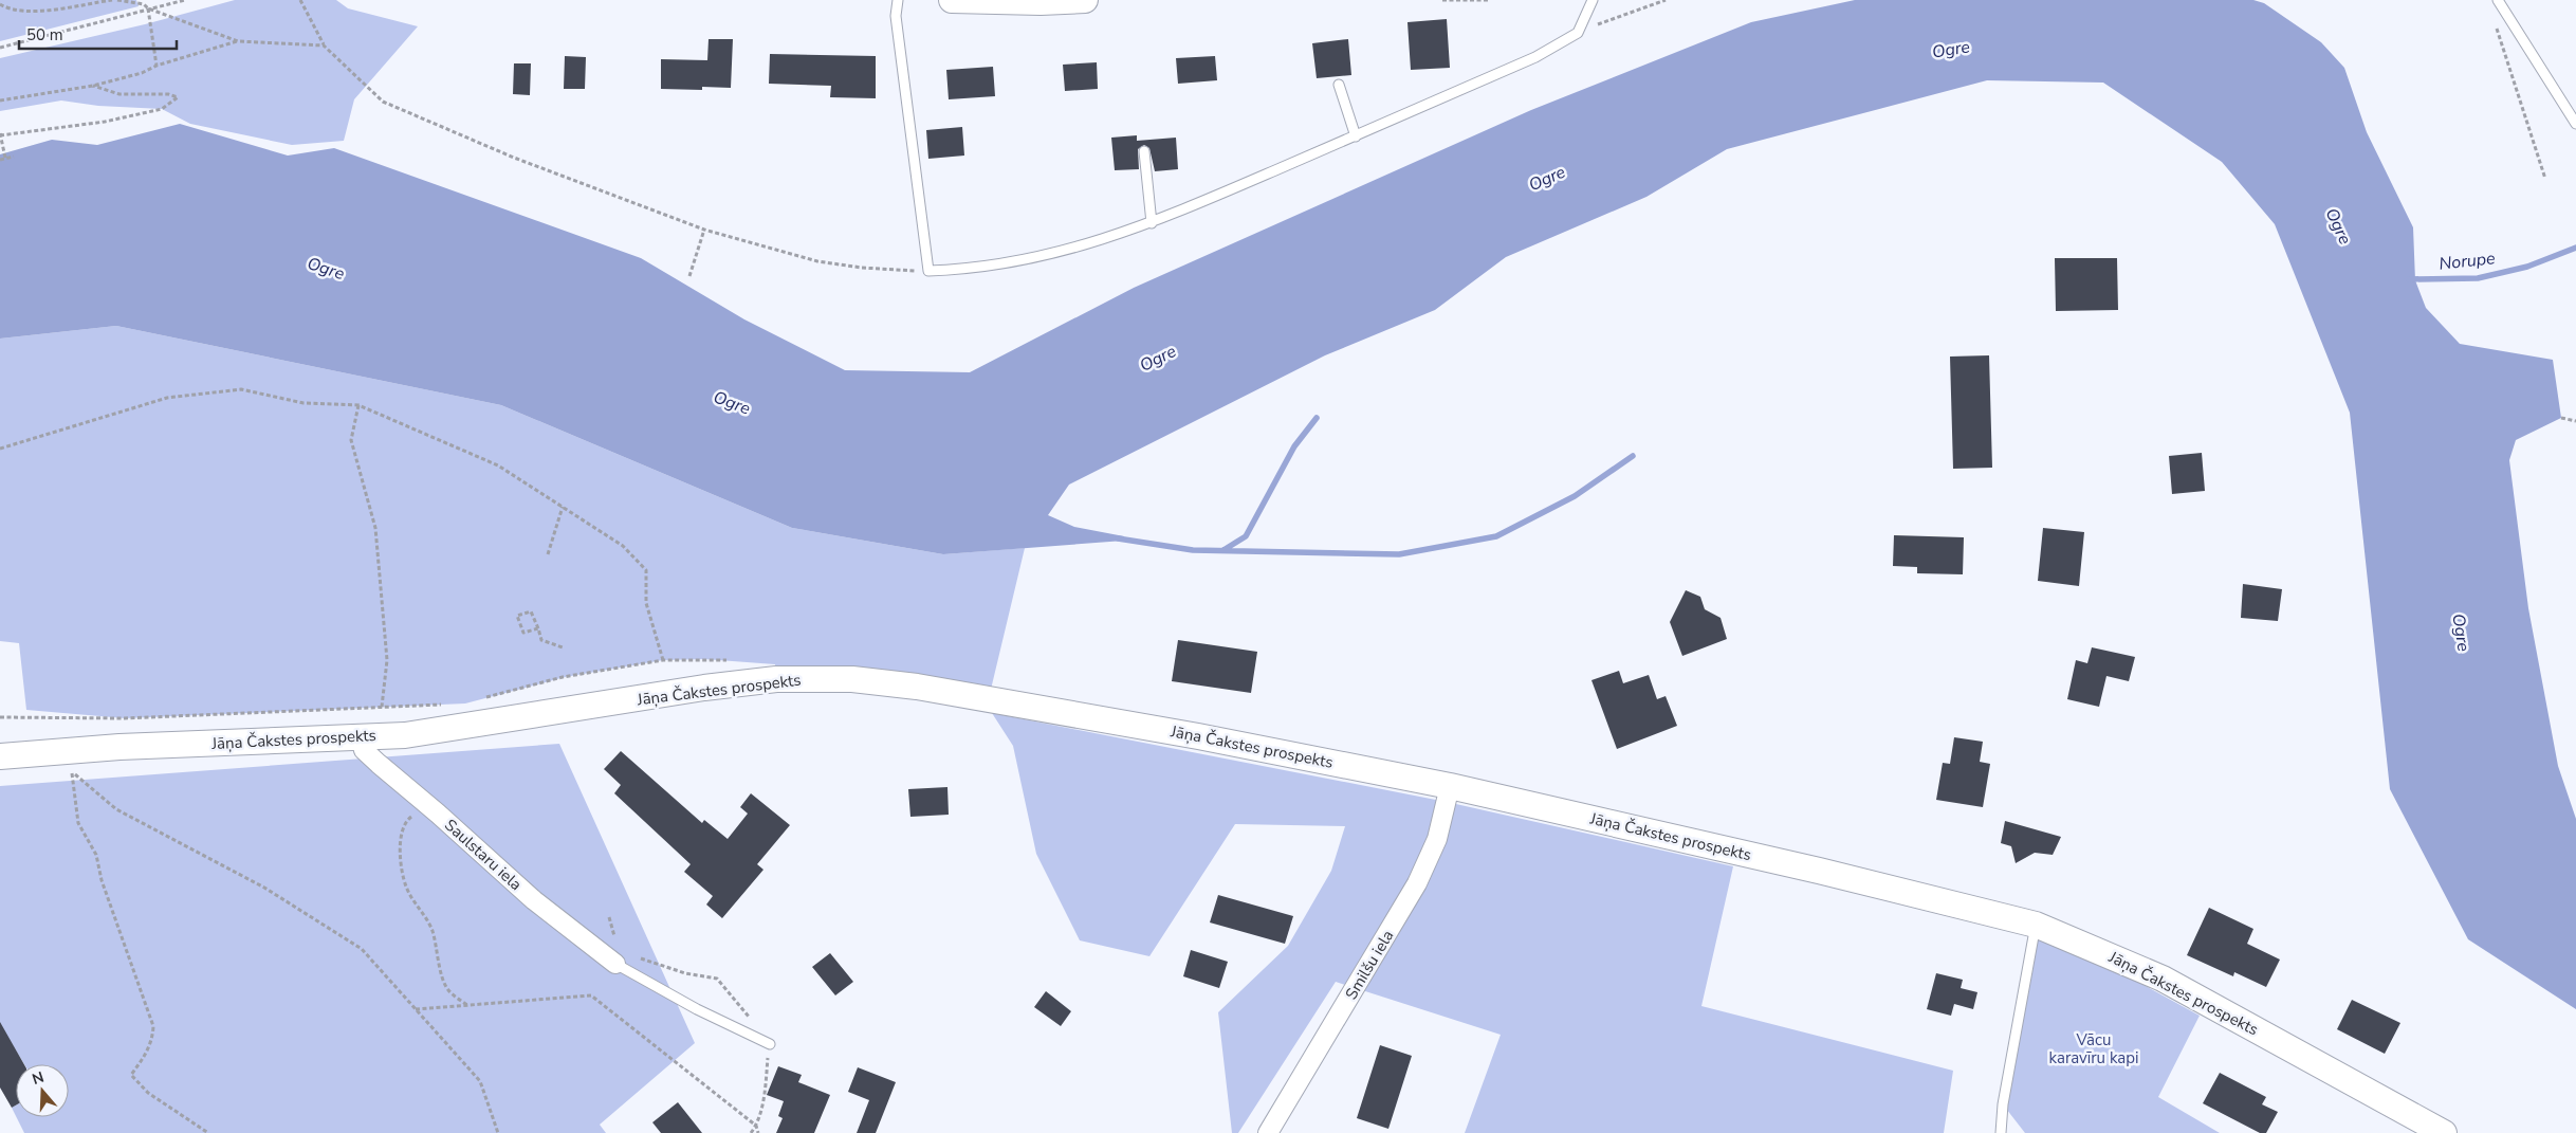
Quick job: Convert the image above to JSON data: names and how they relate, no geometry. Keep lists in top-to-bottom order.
{
  "streets": {
    "street": ["Jāņa Čakstes prospekts", "Saulstaru iela", "Smilšu iela"]
  },
  "crossings": [
    ["Jāņa Čakstes prospekts", "Saulstaru iela"],
    ["Jāņa Čakstes prospekts", "Smilšu iela"]
  ],
  "water": ["Ogre", "Norupe"],
  "parks": ["Vācu karavīru kapi"],
  "scale_bar": "50 m",
  "north": "top"
}
